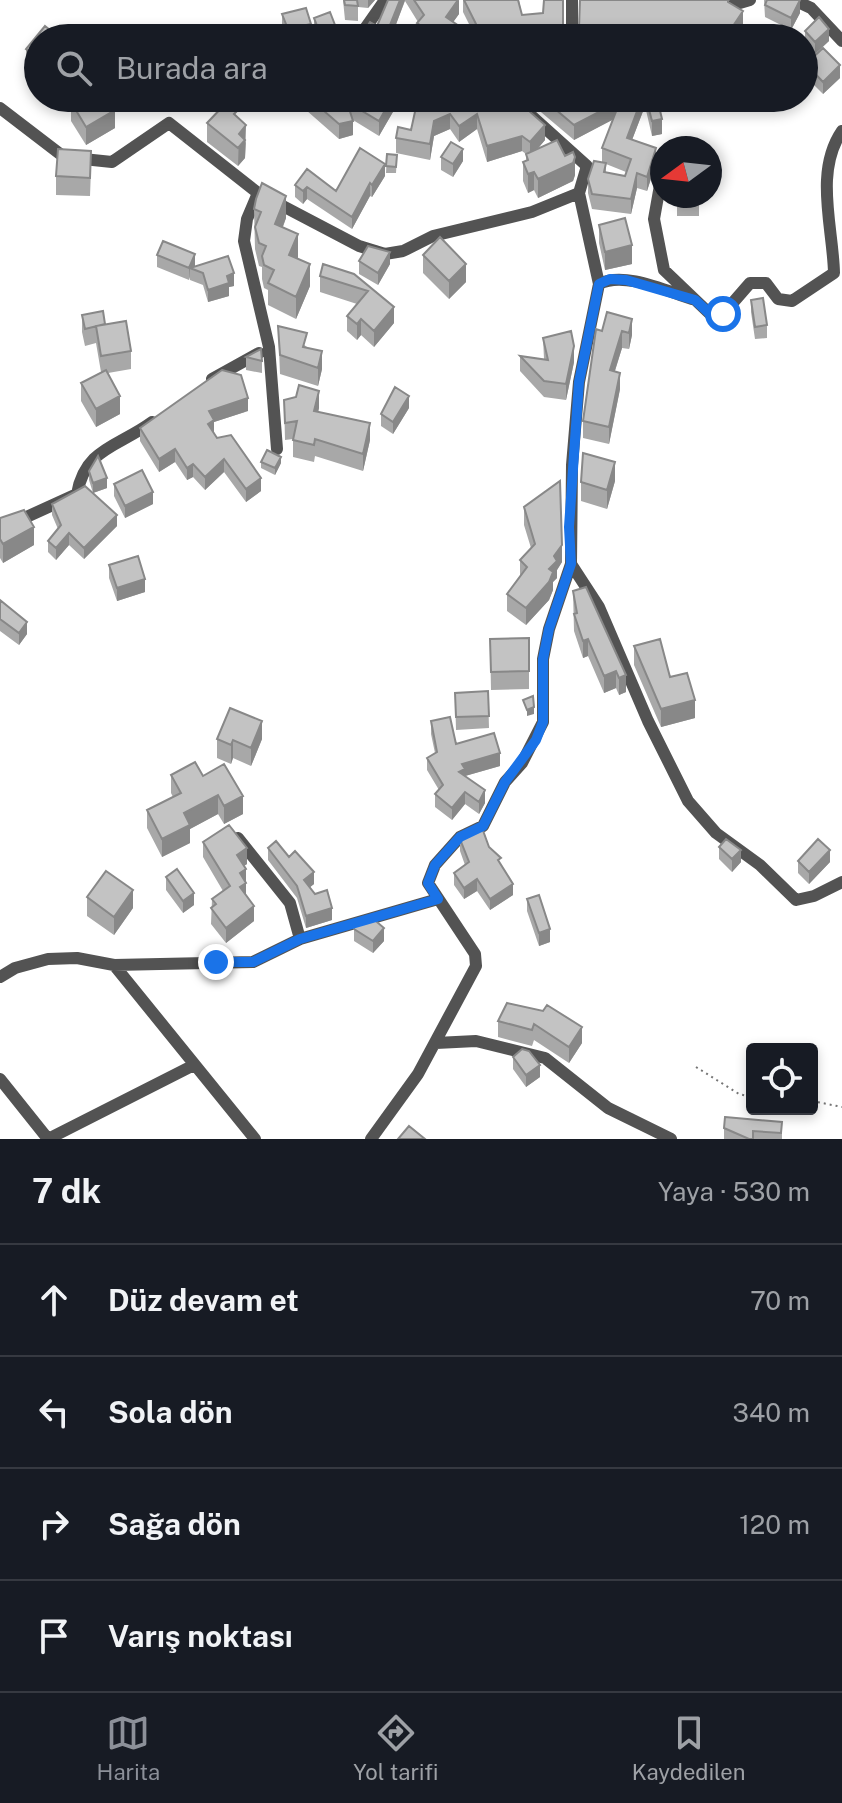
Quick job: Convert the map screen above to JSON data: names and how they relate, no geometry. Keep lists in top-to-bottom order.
{
  "north": "left",
  "page": {
    "search": "Burada ara",
    "heading": ["7 dk", "Yaya · 530 m"],
    "list": [
      ["Düz devam et", "70 m"],
      ["Sola dön", "340 m"],
      ["Sağa dön", "120 m"],
      "Varış noktası"
    ],
    "nav": ["Harita", "Yol tarifi", "Kaydedilen"]
  }
}
